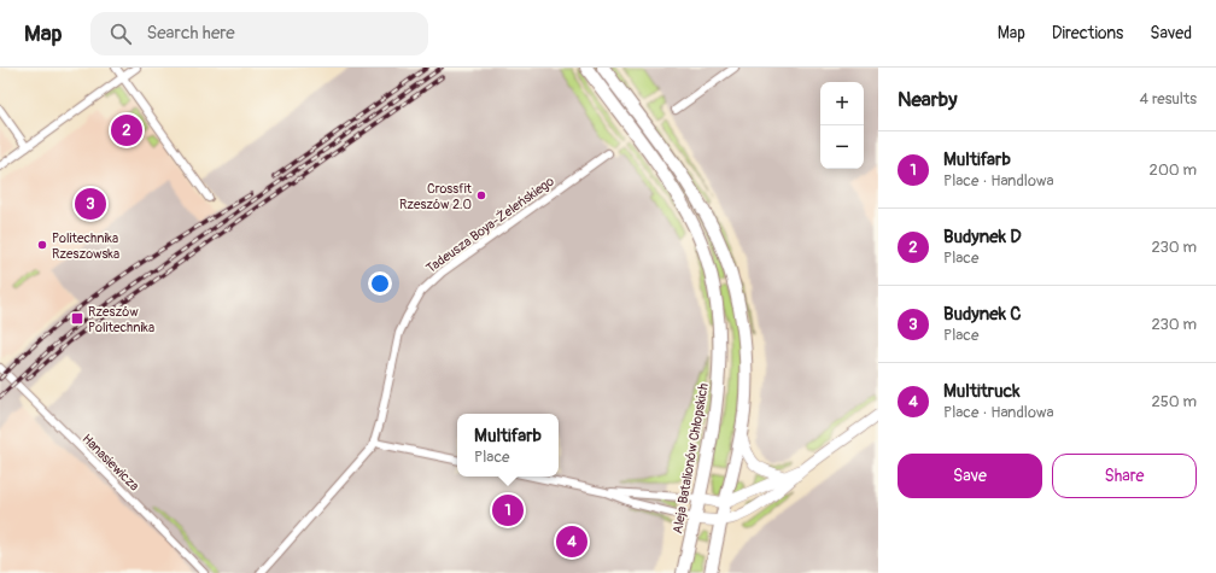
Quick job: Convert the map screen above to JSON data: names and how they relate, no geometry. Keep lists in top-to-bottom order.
{
  "streets": {
    "main road": ["Aleja Batalionów Chłopskich"],
    "street": ["Tadeusza Boya-Żeleńskiego", "Hanasiewicza"]
  },
  "places": {
    "other": ["Crossfit Rzeszów 2.0", "Politechnika Rzeszowska"],
    "transit": ["Rzeszów Politechnika"]
  },
  "page": {
    "header": "Map",
    "search": "Search here",
    "nav": ["Map", "Directions", "Saved"],
    "heading": ["Nearby", "4 results"],
    "map_buttons": ["+", "−"],
    "pins": [
      "2",
      "3",
      "1",
      "4"
    ],
    "list": [
      {
        "mark": "1",
        "name": "Multifarb",
        "note": "Place · Handlowa",
        "value": "200 m"
      },
      {
        "mark": "2",
        "name": "Budynek D",
        "note": "Place",
        "value": "230 m"
      },
      {
        "mark": "3",
        "name": "Budynek C",
        "note": "Place",
        "value": "230 m"
      },
      {
        "mark": "4",
        "name": "Multitruck",
        "note": "Place · Handlowa",
        "value": "250 m"
      }
    ],
    "popup": ["Multifarb", "Place"],
    "buttons": ["Save", "Share"]
  }
}
